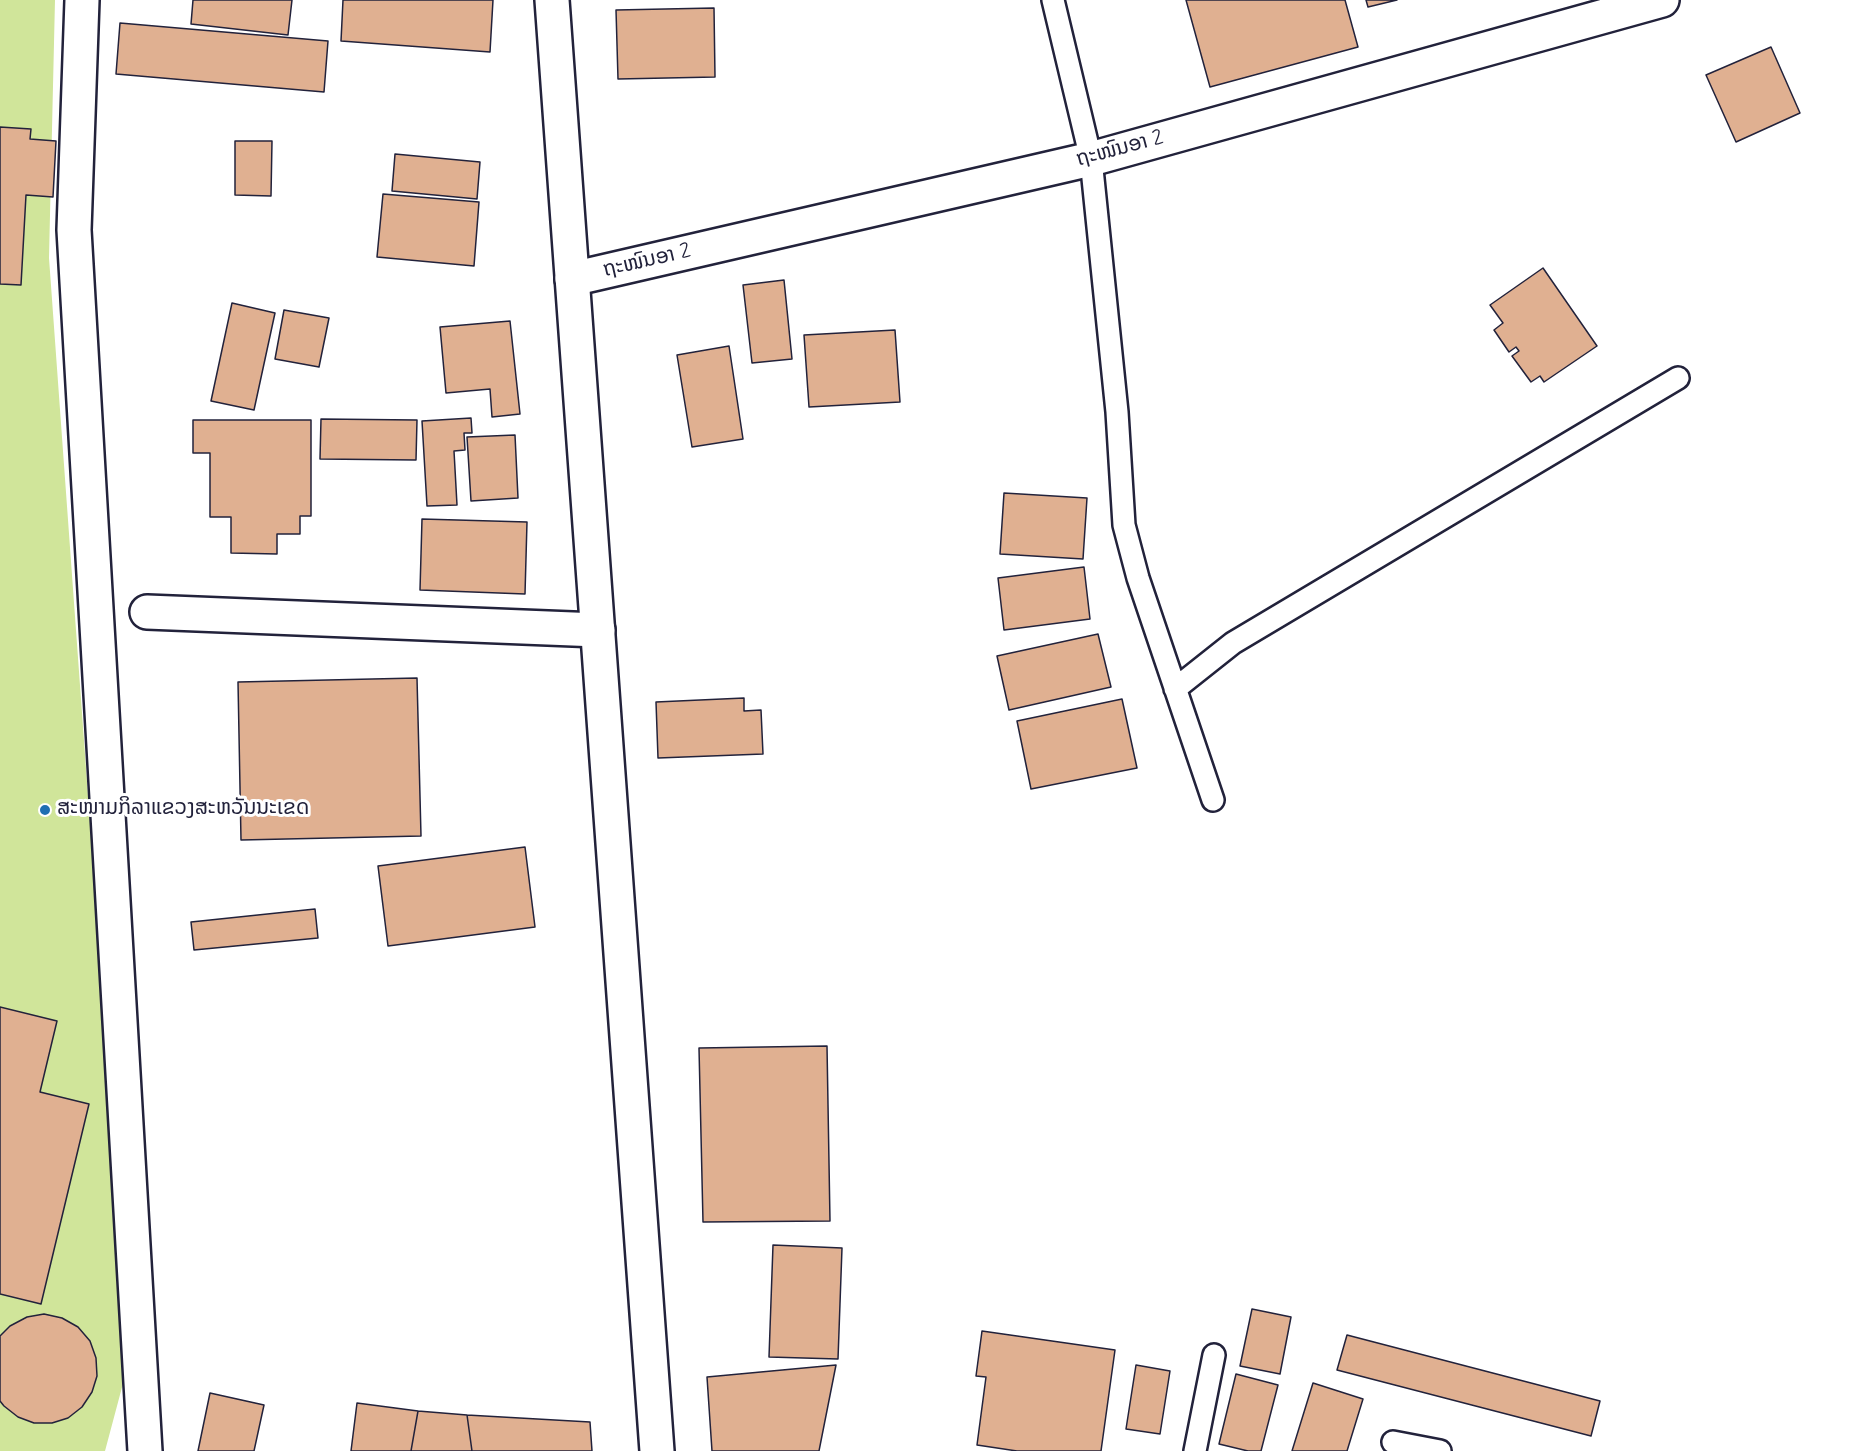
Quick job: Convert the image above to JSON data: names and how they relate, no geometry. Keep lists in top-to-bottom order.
{
  "streets": {
    "street": ["ຖະໜົນອາ 2"]
  },
  "places": ["ສະໜາມກິລາແຂວງສະຫວັນນະເຂດ"]
}
